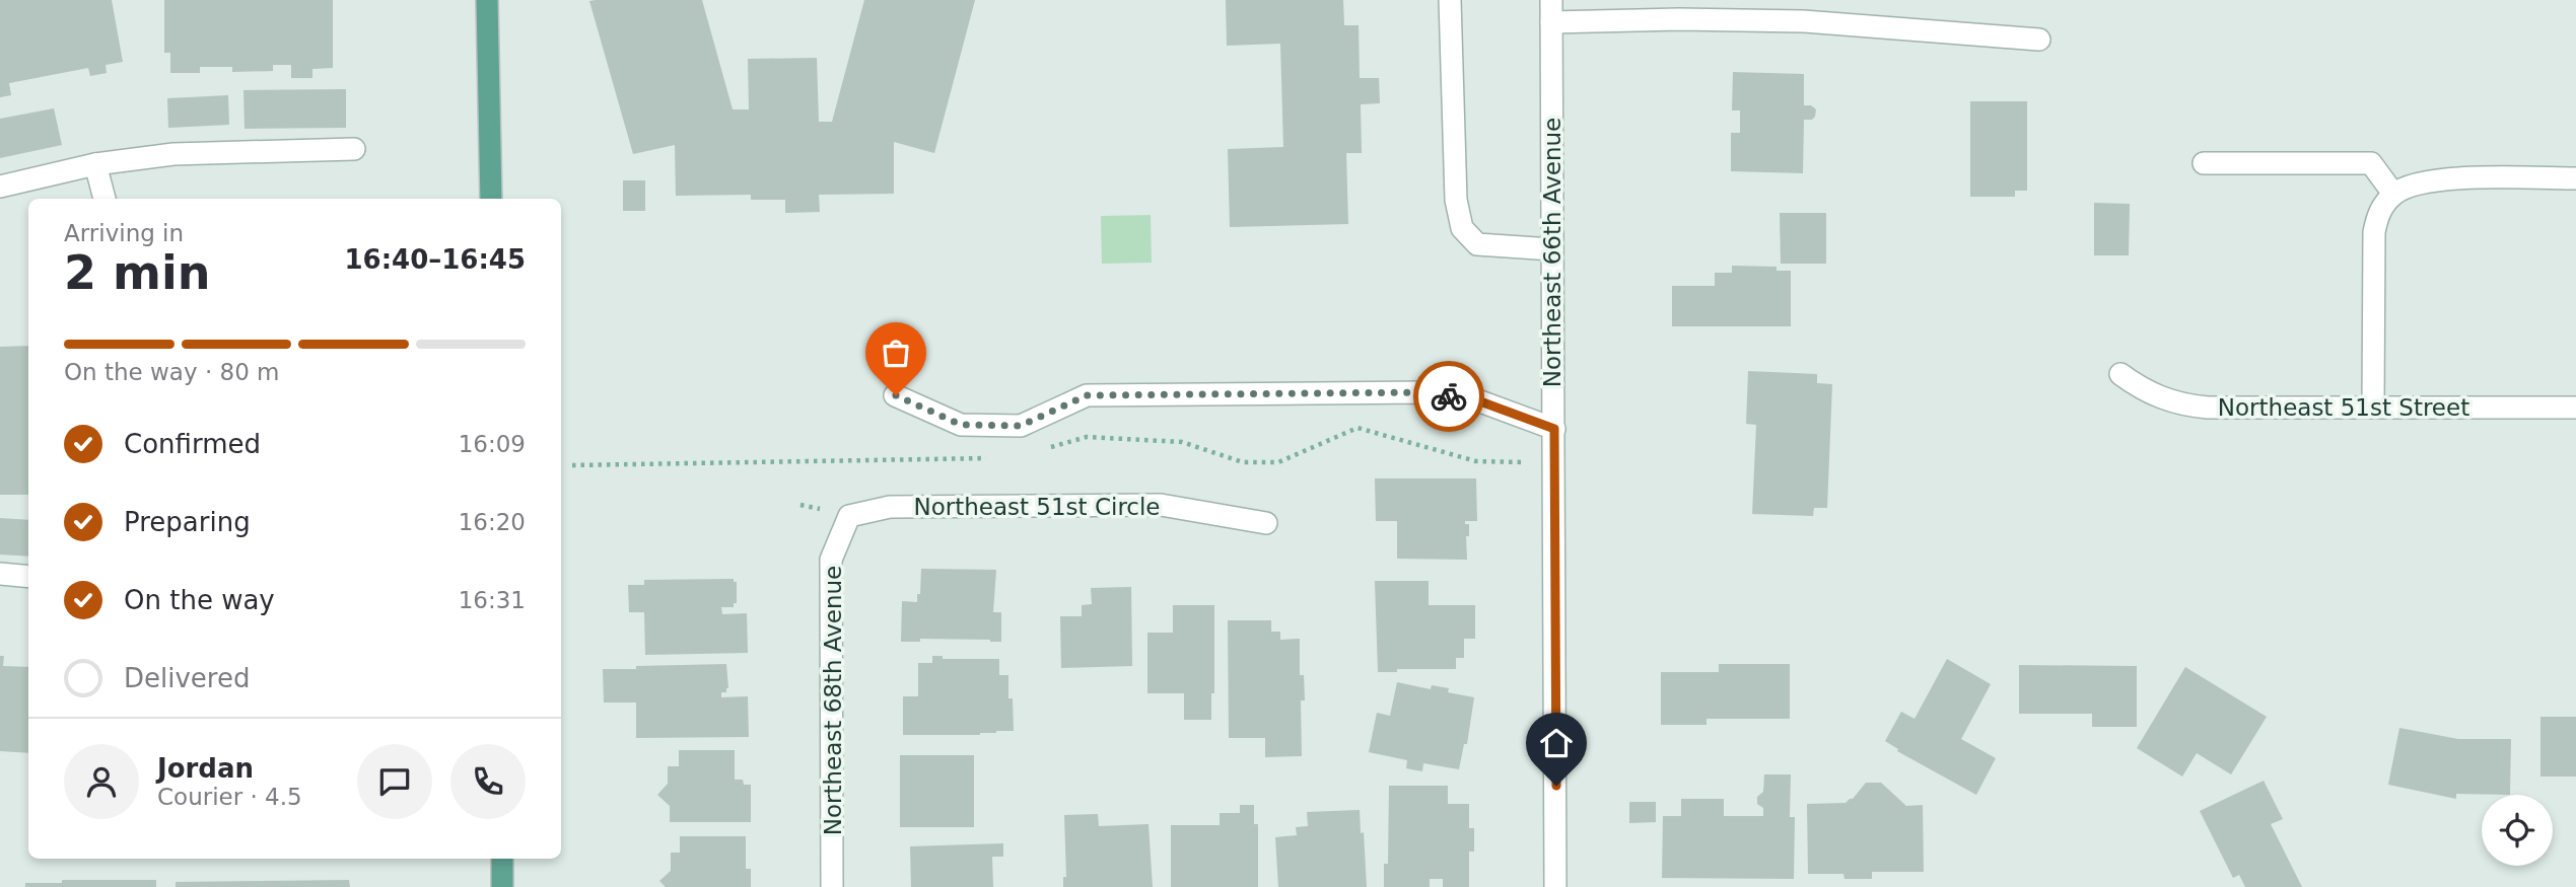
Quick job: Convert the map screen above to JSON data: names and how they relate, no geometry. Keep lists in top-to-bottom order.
{
  "streets": {
    "street": [
      "Northeast 66th Avenue",
      "Northeast 51st Street",
      "Northeast 51st Circle",
      "Northeast 68th Avenue"
    ]
  },
  "crossings": [
    ["Northeast 51st Circle", "Northeast 68th Avenue"]
  ],
  "page": {
    "heading": ["2 min", "Arriving in", "16:40–16:45"],
    "panel": ["Jordan", "Courier · 4.5"],
    "bar": "On the way · 80 m",
    "list": [
      ["Confirmed", "16:09"],
      ["Preparing", "16:20"],
      ["On the way", "16:31"],
      "Delivered"
    ]
  }
}
